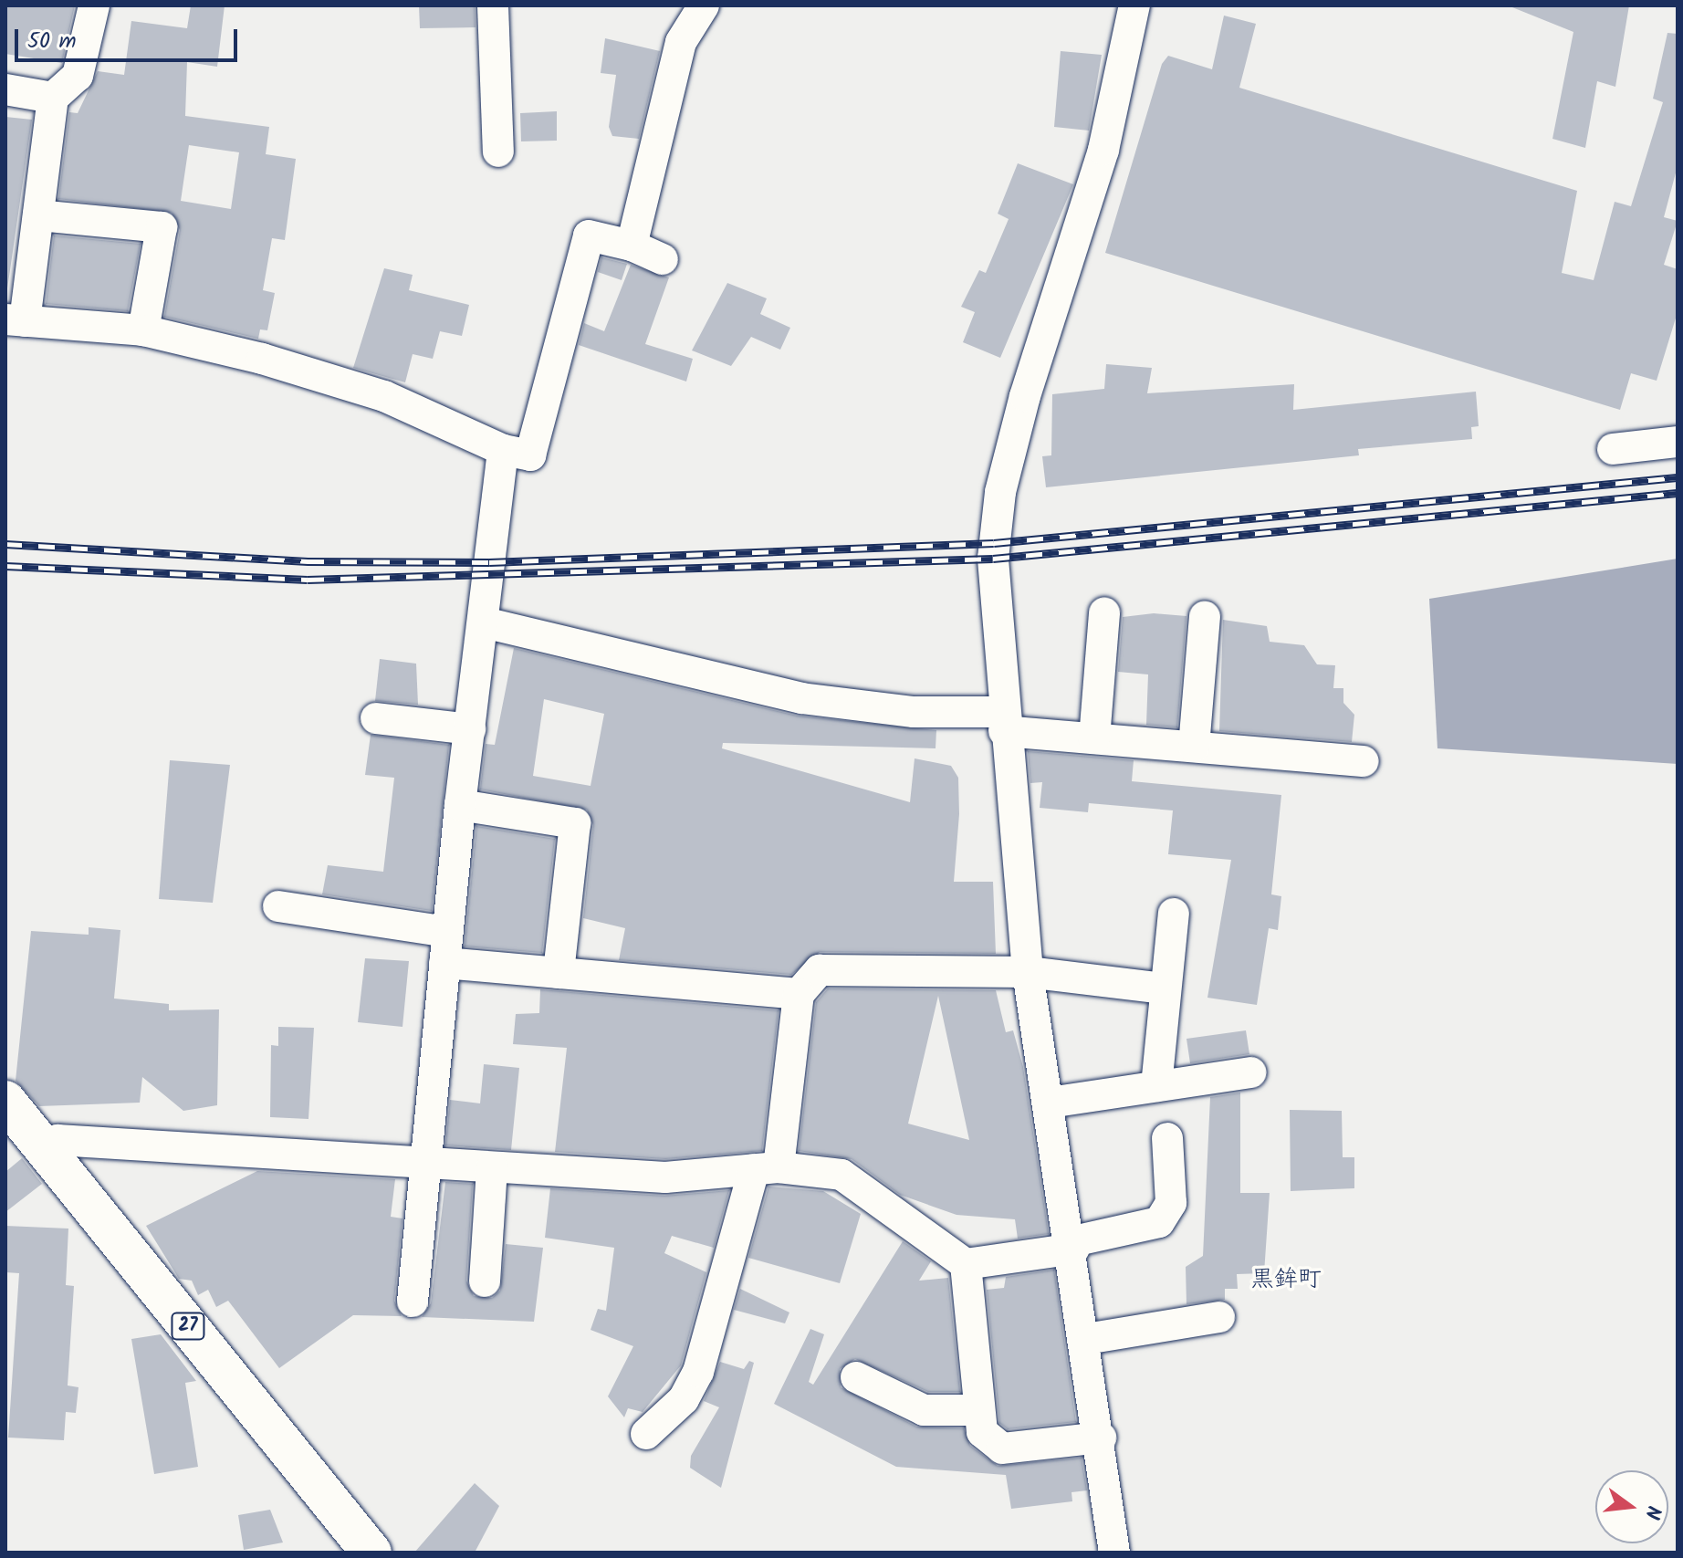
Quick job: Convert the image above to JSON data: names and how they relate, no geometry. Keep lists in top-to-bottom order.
{
  "streets": {
    "main road": ["27"]
  },
  "districts": ["黒鉾町"],
  "scale_bar": "50 m",
  "north": "right"
}
